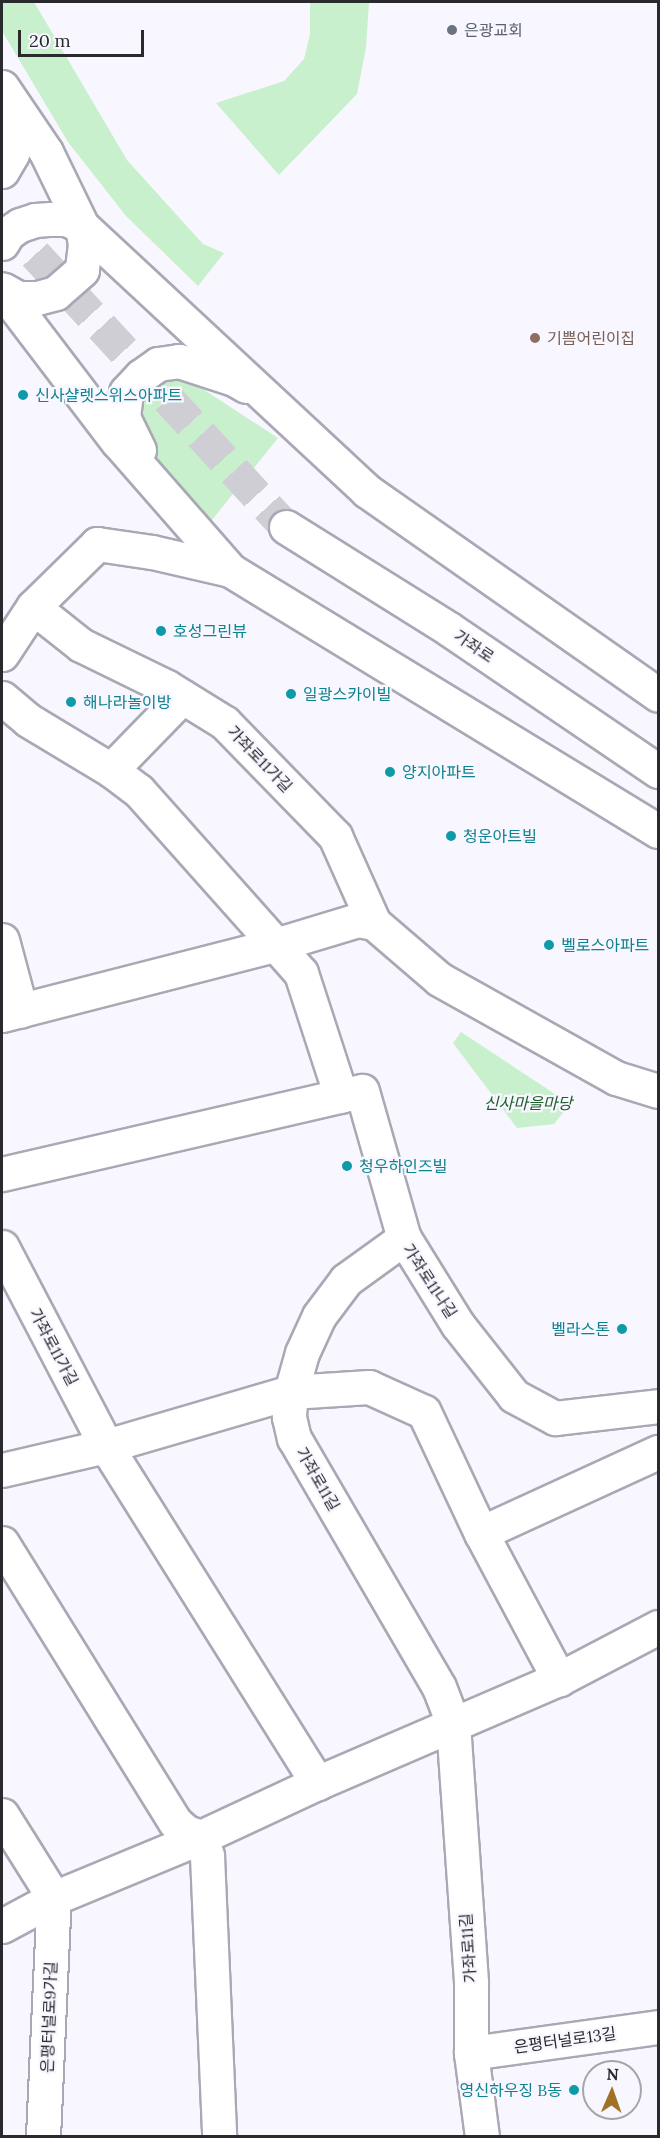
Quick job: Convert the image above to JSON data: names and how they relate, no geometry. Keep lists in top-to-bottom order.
{
  "streets": {
    "street": [
      "가좌로",
      "가좌로11가길",
      "가좌로11나길",
      "가좌로11길",
      "은평터널로9가길",
      "은평터널로13길"
    ]
  },
  "crossings": [
    ["가좌로11나길", "가좌로11길"],
    ["가좌로11길", "은평터널로13길"]
  ],
  "parks": ["신사마을마당"],
  "places": [
    "은광교회",
    "기쁨어린이집",
    "신사샬렛스위스아파트",
    "호성그린뷰",
    "일광스카이빌",
    "해나라놀이방",
    "양지아파트",
    "청운아트빌",
    "벨로스아파트",
    "청우하인즈빌",
    "벨라스톤",
    "영신하우징 B동"
  ],
  "scale_bar": "20 m",
  "north": "top"
}
